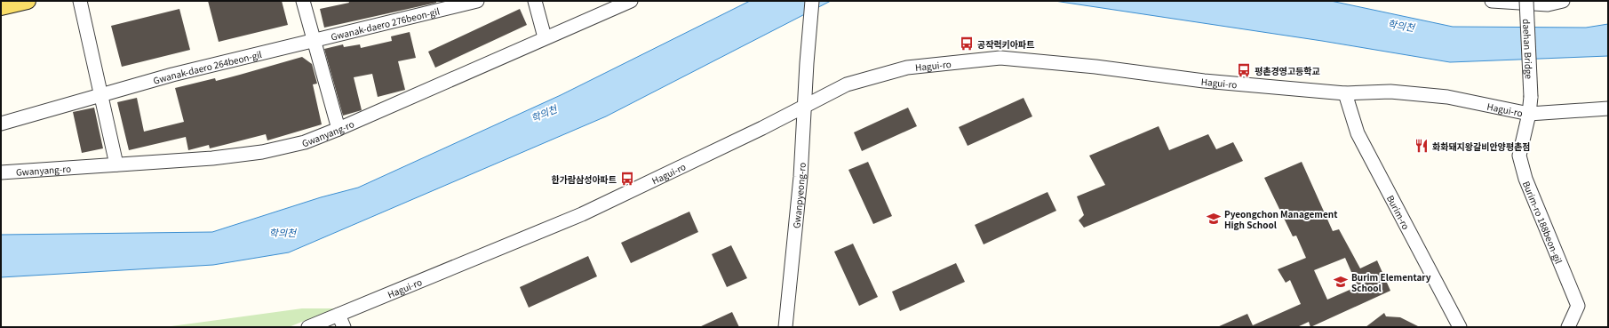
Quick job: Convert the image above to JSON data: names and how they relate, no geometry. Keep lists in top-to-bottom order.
{
  "streets": {
    "street": [
      "Gwanak-daero 276beon-gil",
      "daehan Bridge",
      "Hagui-ro",
      "Gwanak-daero 264beon-gil",
      "Gwanyang-ro",
      "Gwanpyeong-ro",
      "Burim-ro",
      "Burim-ro 188beon-gil"
    ]
  },
  "crossings": [
    ["Gwanak-daero 276beon-gil", "Gwanak-daero 264beon-gil"],
    ["daehan Bridge", "Hagui-ro"],
    ["daehan Bridge", "Burim-ro 188beon-gil"],
    ["Hagui-ro", "Gwanpyeong-ro"],
    ["Hagui-ro", "Burim-ro"],
    ["Hagui-ro", "Burim-ro 188beon-gil"]
  ],
  "water": ["학의천"],
  "places": {
    "bus stop": ["공작럭키아파트", "평촌경영고등학교", "한가람삼성아파트"],
    "restaurant": ["화화돼지왕갈비안양평촌점"],
    "school or university": ["Pyeongchon Management High School", "Burim Elementary School"]
  }
}
